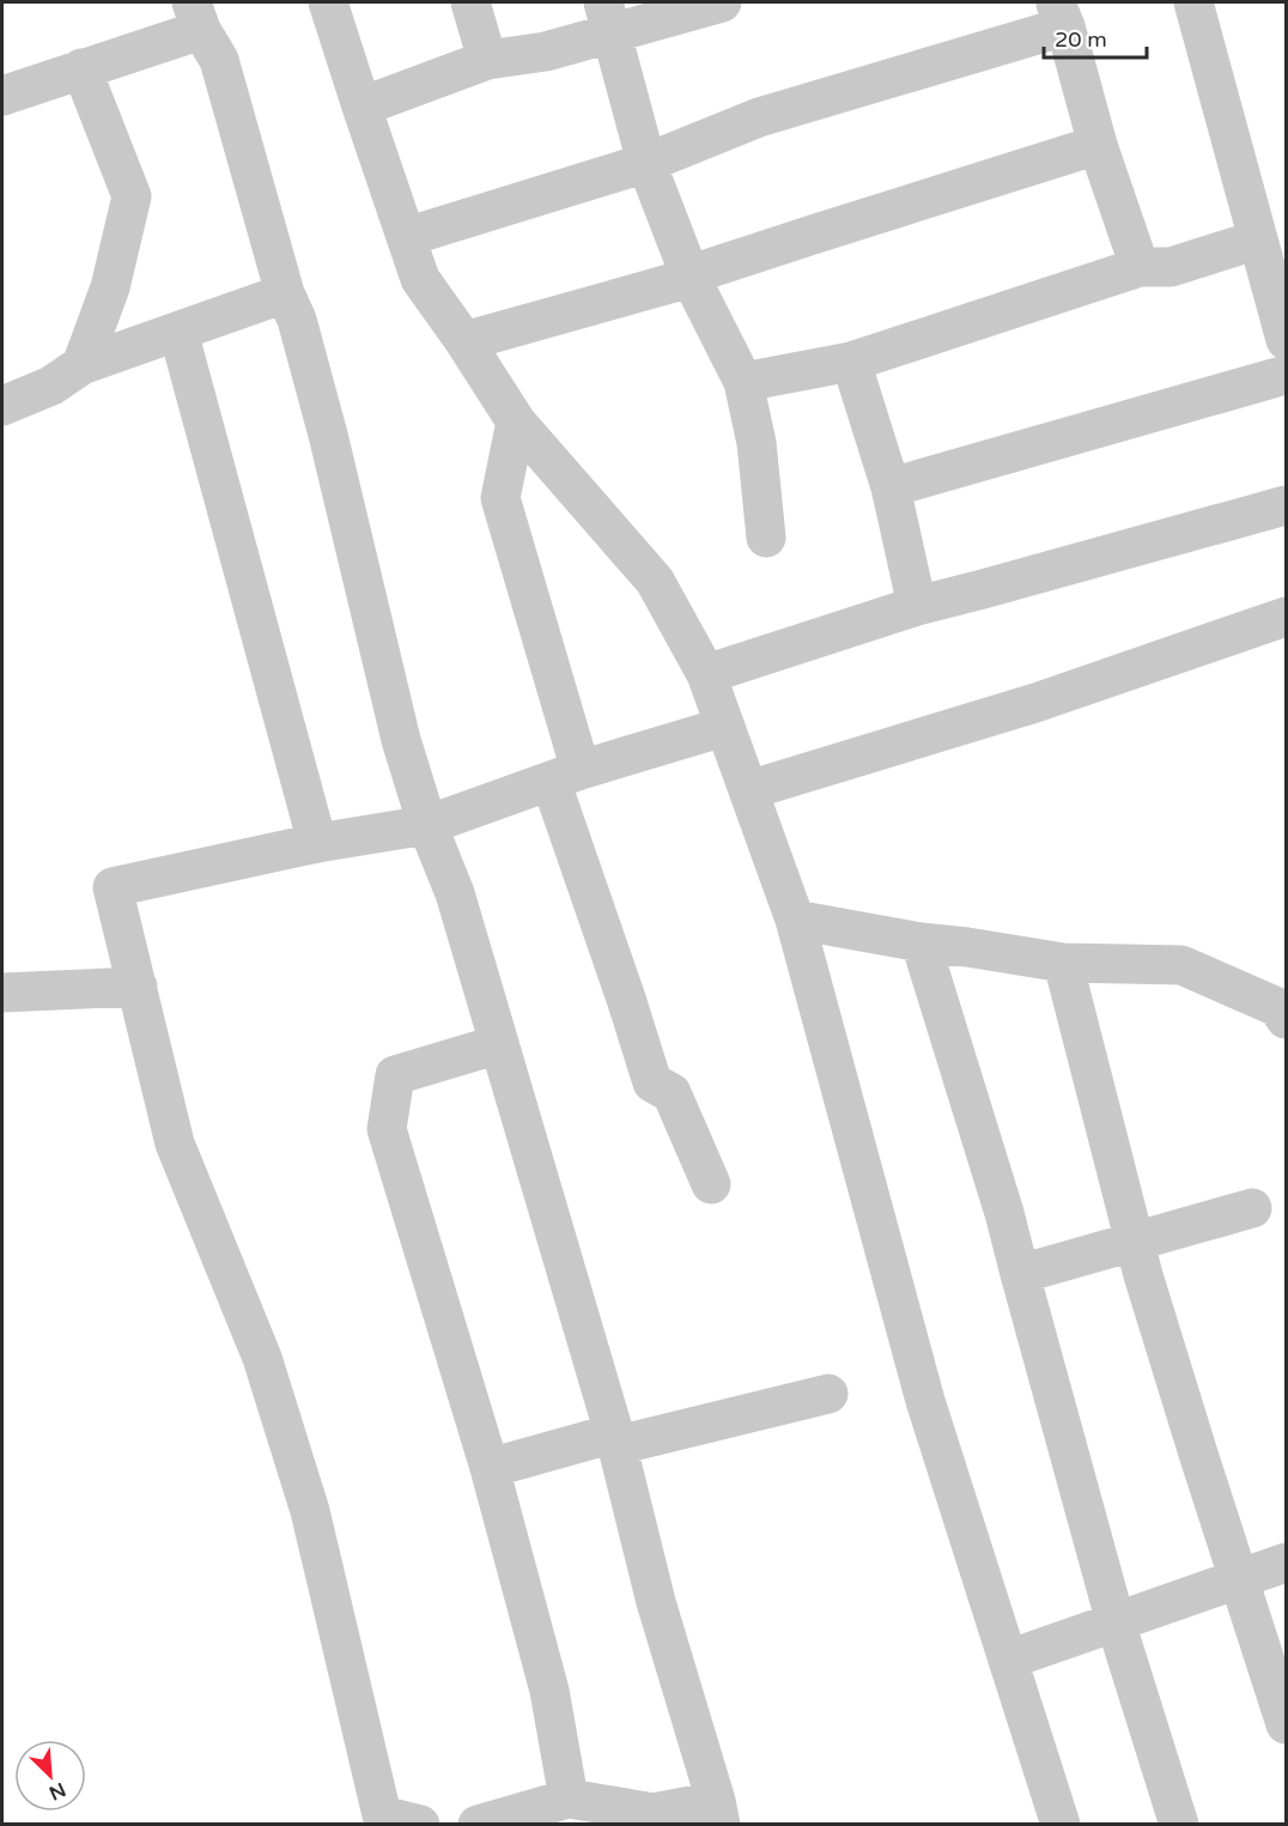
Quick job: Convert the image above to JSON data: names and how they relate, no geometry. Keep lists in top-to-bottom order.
{
  "scale_bar": "20 m",
  "north": "bottom right"
}
